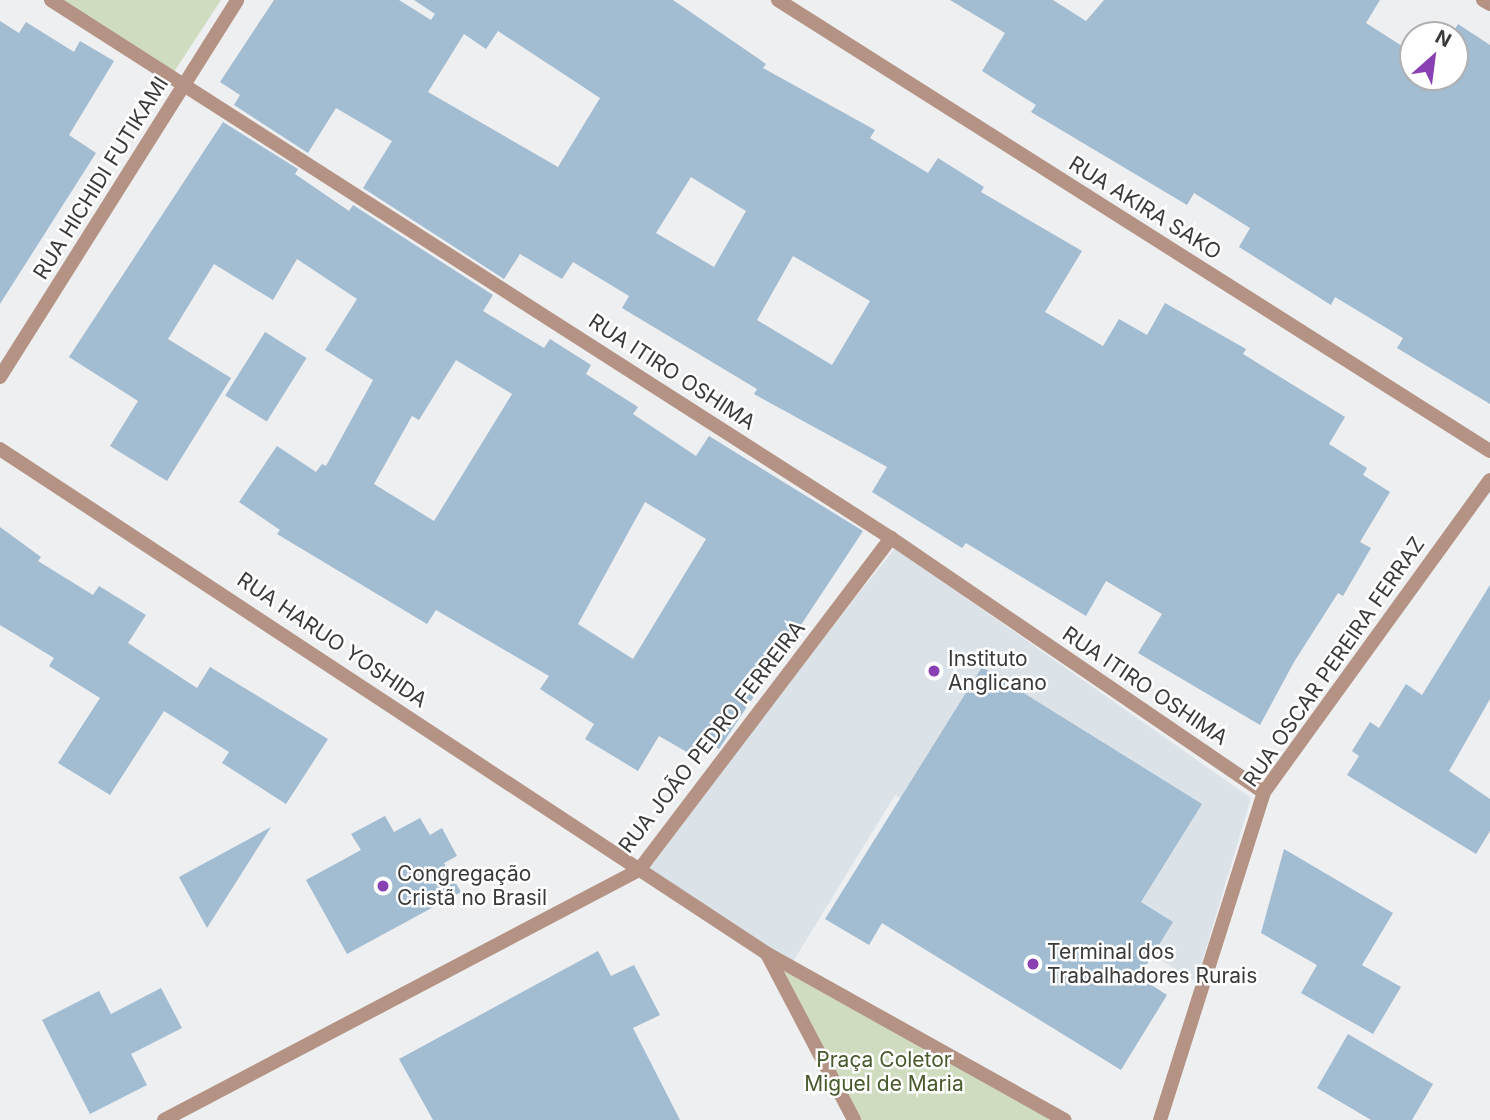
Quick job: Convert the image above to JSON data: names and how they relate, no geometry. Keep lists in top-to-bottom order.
{
  "streets": {
    "street": [
      "RUA HICHIDI FUTIKAMI",
      "RUA AKIRA SAKO",
      "RUA ITIRO OSHIMA",
      "RUA HARUO YOSHIDA",
      "RUA OSCAR PEREIRA FERRAZ",
      "RUA JOÃO PEDRO FERREIRA"
    ]
  },
  "crossings": [
    ["RUA HICHIDI FUTIKAMI", "RUA ITIRO OSHIMA"],
    ["RUA ITIRO OSHIMA", "RUA OSCAR PEREIRA FERRAZ"],
    ["RUA ITIRO OSHIMA", "RUA JOÃO PEDRO FERREIRA"],
    ["RUA HARUO YOSHIDA", "RUA JOÃO PEDRO FERREIRA"]
  ],
  "parks": ["Praça Coletor Miguel de Maria"],
  "places": ["Instituto Anglicano", "Congregação Cristã no Brasil", "Terminal dos Trabalhadores Rurais"],
  "north": "top right"
}
